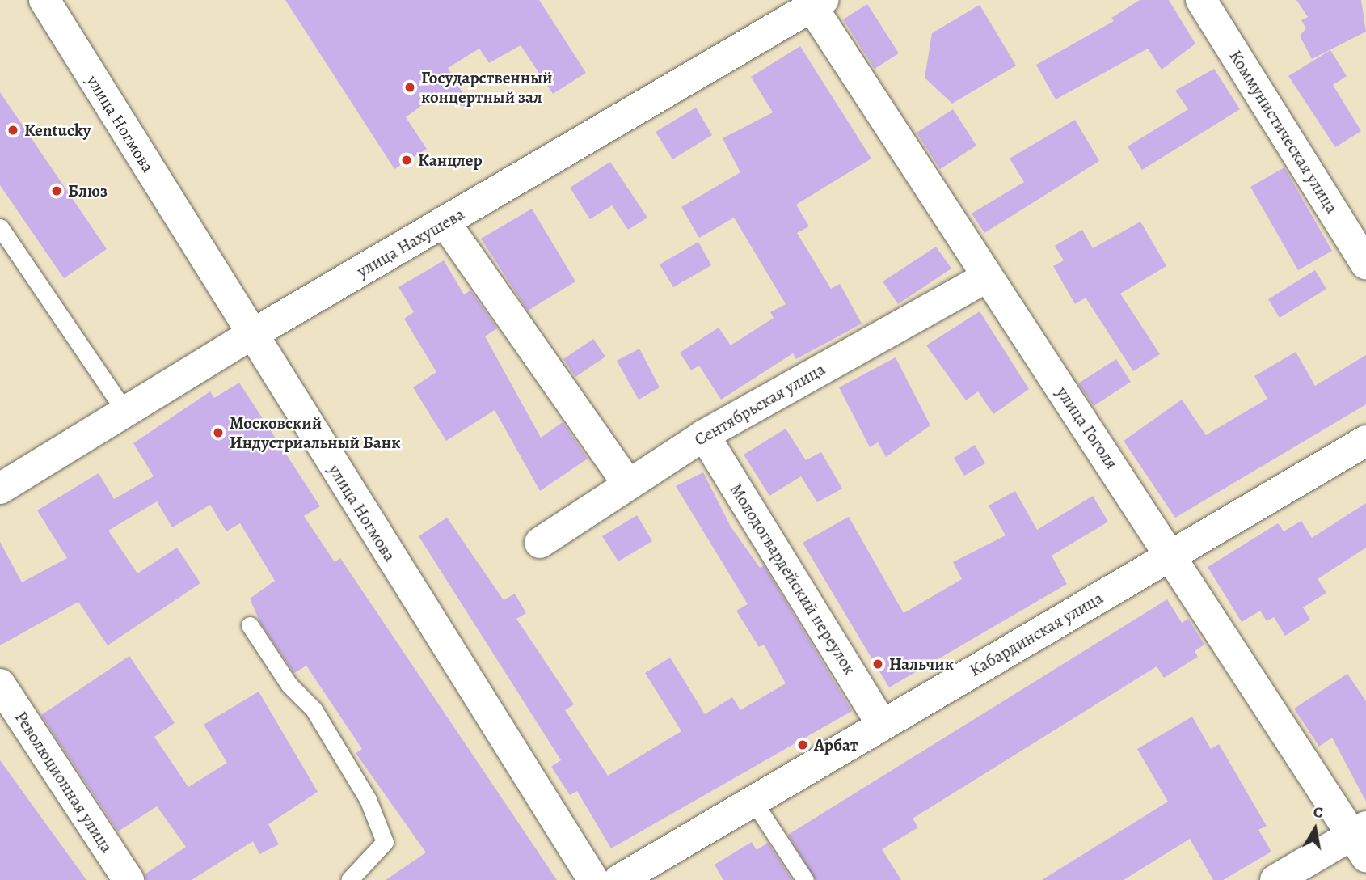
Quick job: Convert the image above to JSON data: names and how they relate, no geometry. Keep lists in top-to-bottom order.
{
  "streets": {
    "street": [
      "улица Ногмова",
      "Коммунистическая улица",
      "улица Нахушева",
      "Сентябрьская улица",
      "улица Гоголя",
      "Молодогвардейский переулок",
      "Кабардинская улица",
      "Революционная улица"
    ]
  },
  "crossings": [
    ["улица Ногмова", "улица Нахушева"],
    ["улица Нахушева", "улица Гоголя"],
    ["Сентябрьская улица", "улица Гоголя"],
    ["Сентябрьская улица", "Молодогвардейский переулок"],
    ["улица Гоголя", "Кабардинская улица"],
    ["Молодогвардейский переулок", "Кабардинская улица"]
  ],
  "places": [
    "Государственный концертный зал",
    "Kentucky",
    "Канцлер",
    "Блюз",
    "Московский Индустриальный Банк",
    "Нальчик",
    "Арбат"
  ],
  "north": "top"
}
